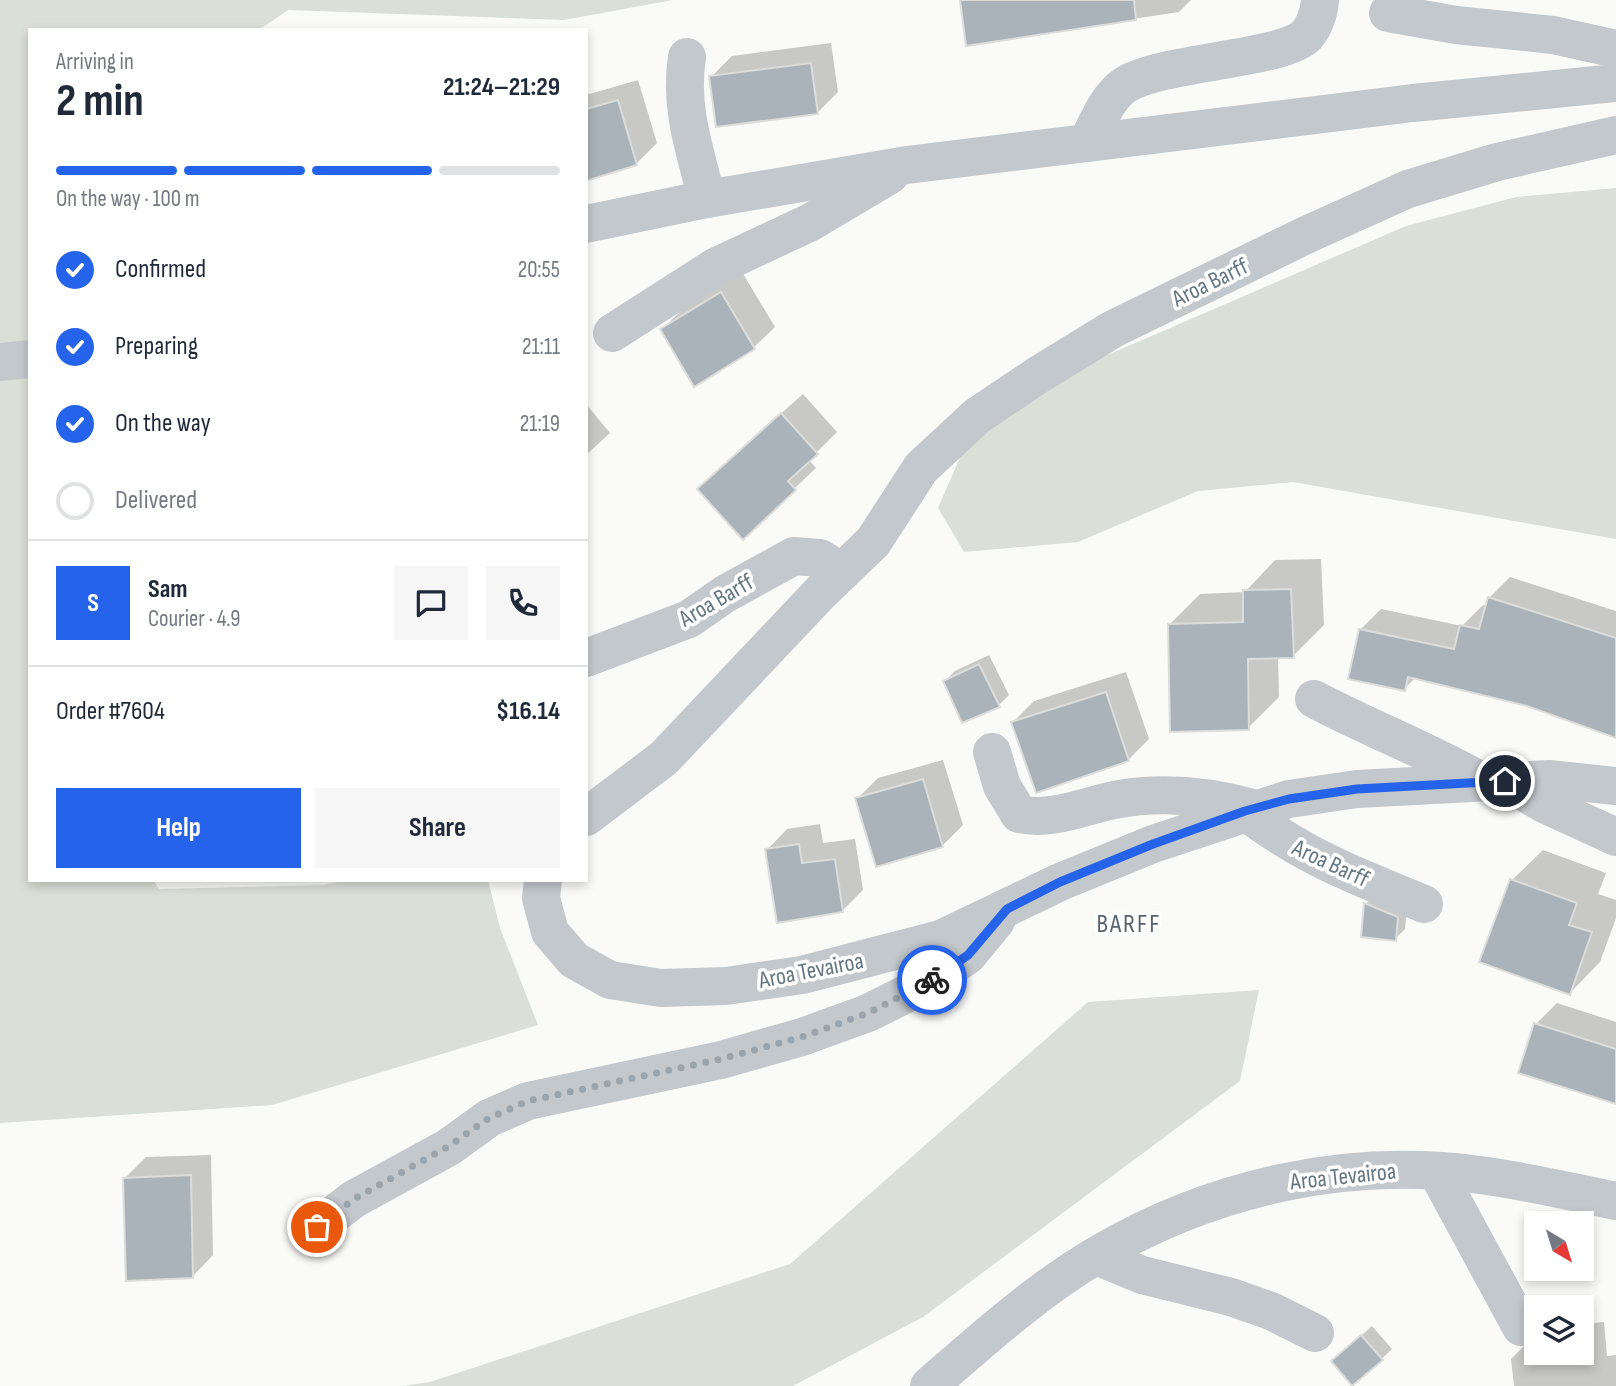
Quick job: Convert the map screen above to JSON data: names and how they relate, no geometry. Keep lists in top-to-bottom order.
{
  "streets": {
    "street": ["Aroa Barff", "Aroa Tevairoa"]
  },
  "crossings": [
    ["Aroa Barff", "Aroa Tevairoa"]
  ],
  "districts": ["BARFF"],
  "north": "bottom right",
  "page": {
    "heading": ["2 min", "Arriving in", "21:24–21:29"],
    "panel": [
      "Sam",
      "Courier · 4.9",
      "Order #7604",
      "$16.14"
    ],
    "bar": "On the way · 100 m",
    "list": [
      ["Confirmed", "20:55"],
      ["Preparing", "21:11"],
      ["On the way", "21:19"],
      "Delivered"
    ],
    "round": "S",
    "buttons": ["Help", "Share"]
  }
}
